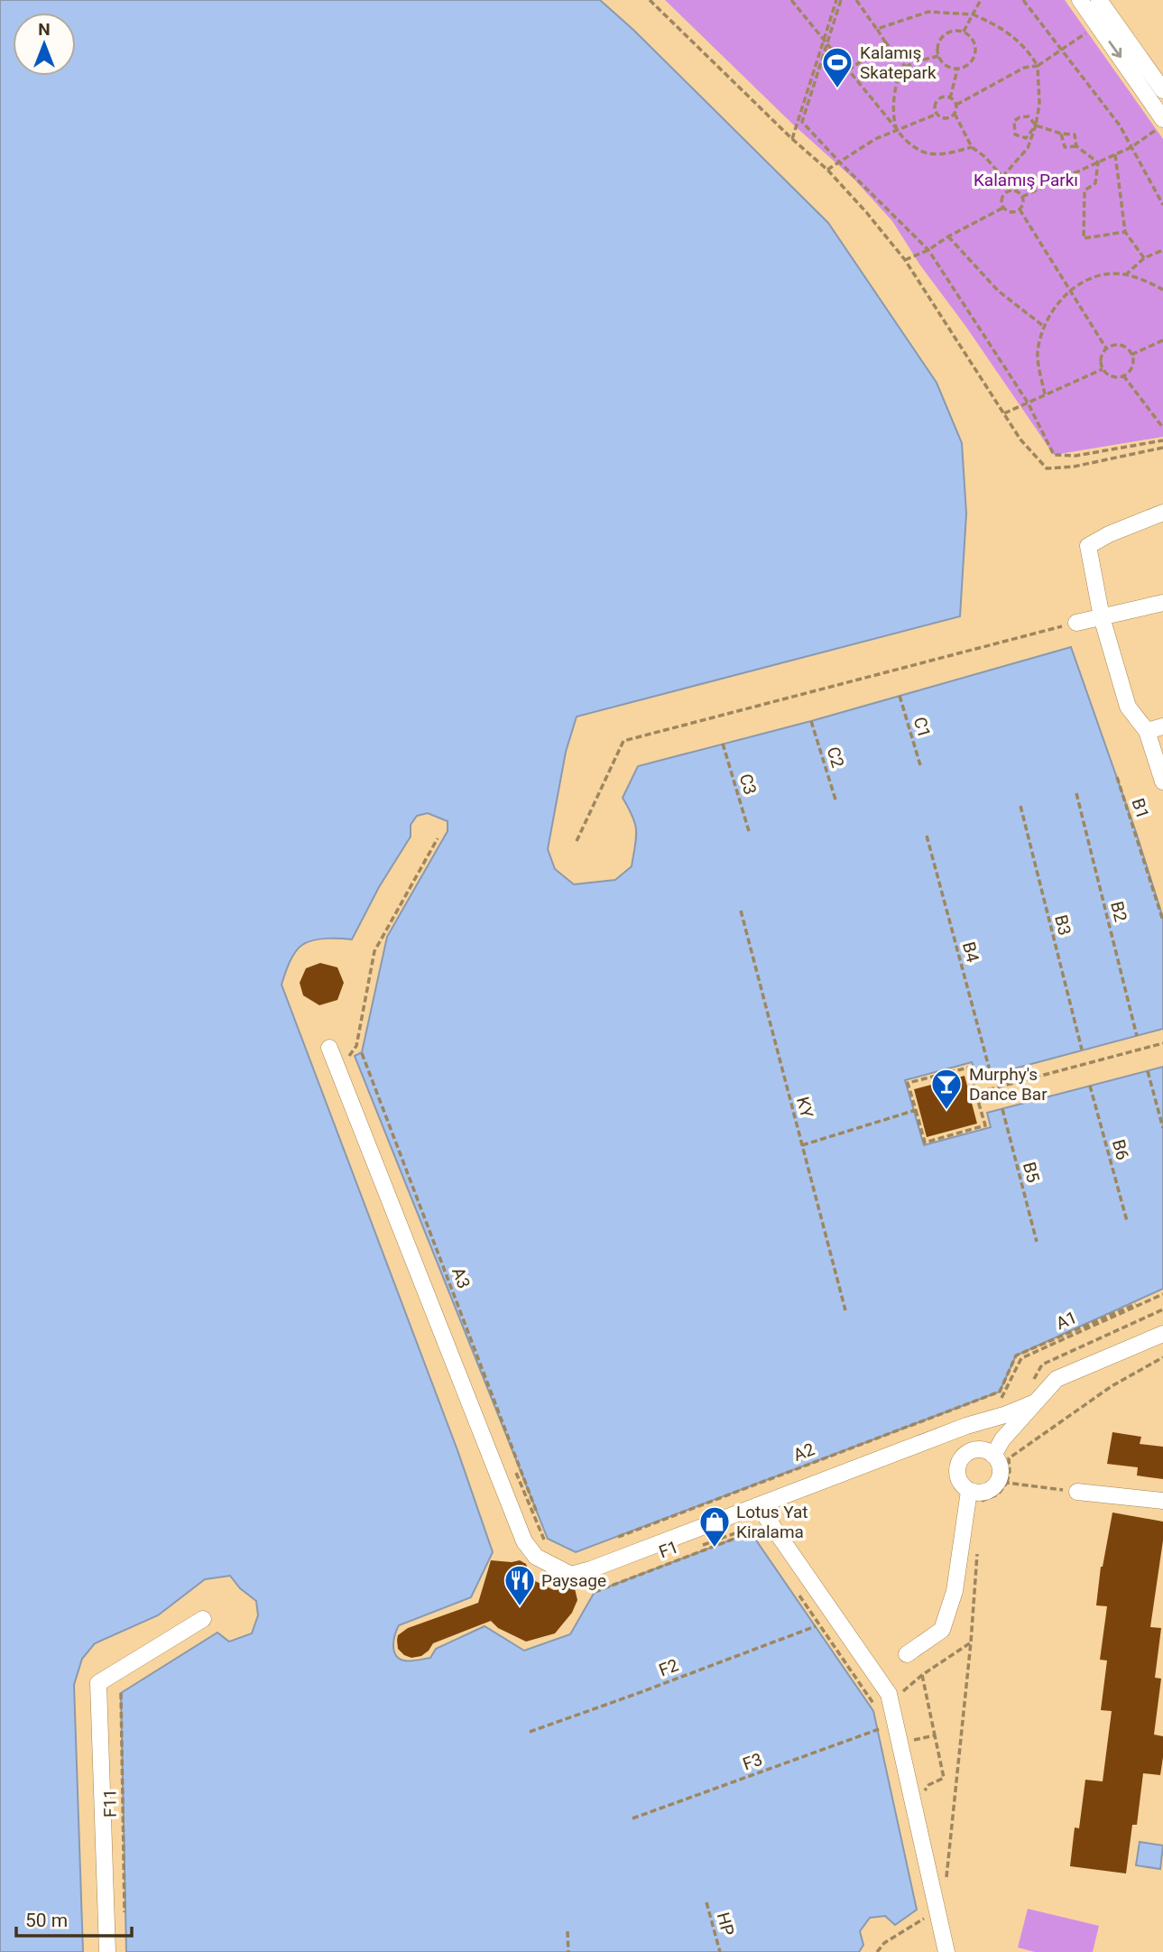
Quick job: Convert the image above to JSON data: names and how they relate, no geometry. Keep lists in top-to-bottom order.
{
  "streets": {
    "path": [
      "C1",
      "C2",
      "C3",
      "B1",
      "B2",
      "B3",
      "B4",
      "KY",
      "B6",
      "B5",
      "A3",
      "A1",
      "A2",
      "F1",
      "F2",
      "F3",
      "F11",
      "HP"
    ]
  },
  "crossings": [
    ["A1", "A2"]
  ],
  "parks": ["Kalamış Parkı"],
  "places": {
    "sports": ["Kalamış Skatepark"],
    "bar": ["Murphy's Dance Bar"],
    "shop": ["Lotus Yat Kiralama"],
    "restaurant": ["Paysage"]
  },
  "scale_bar": "50 m",
  "north": "top"
}
